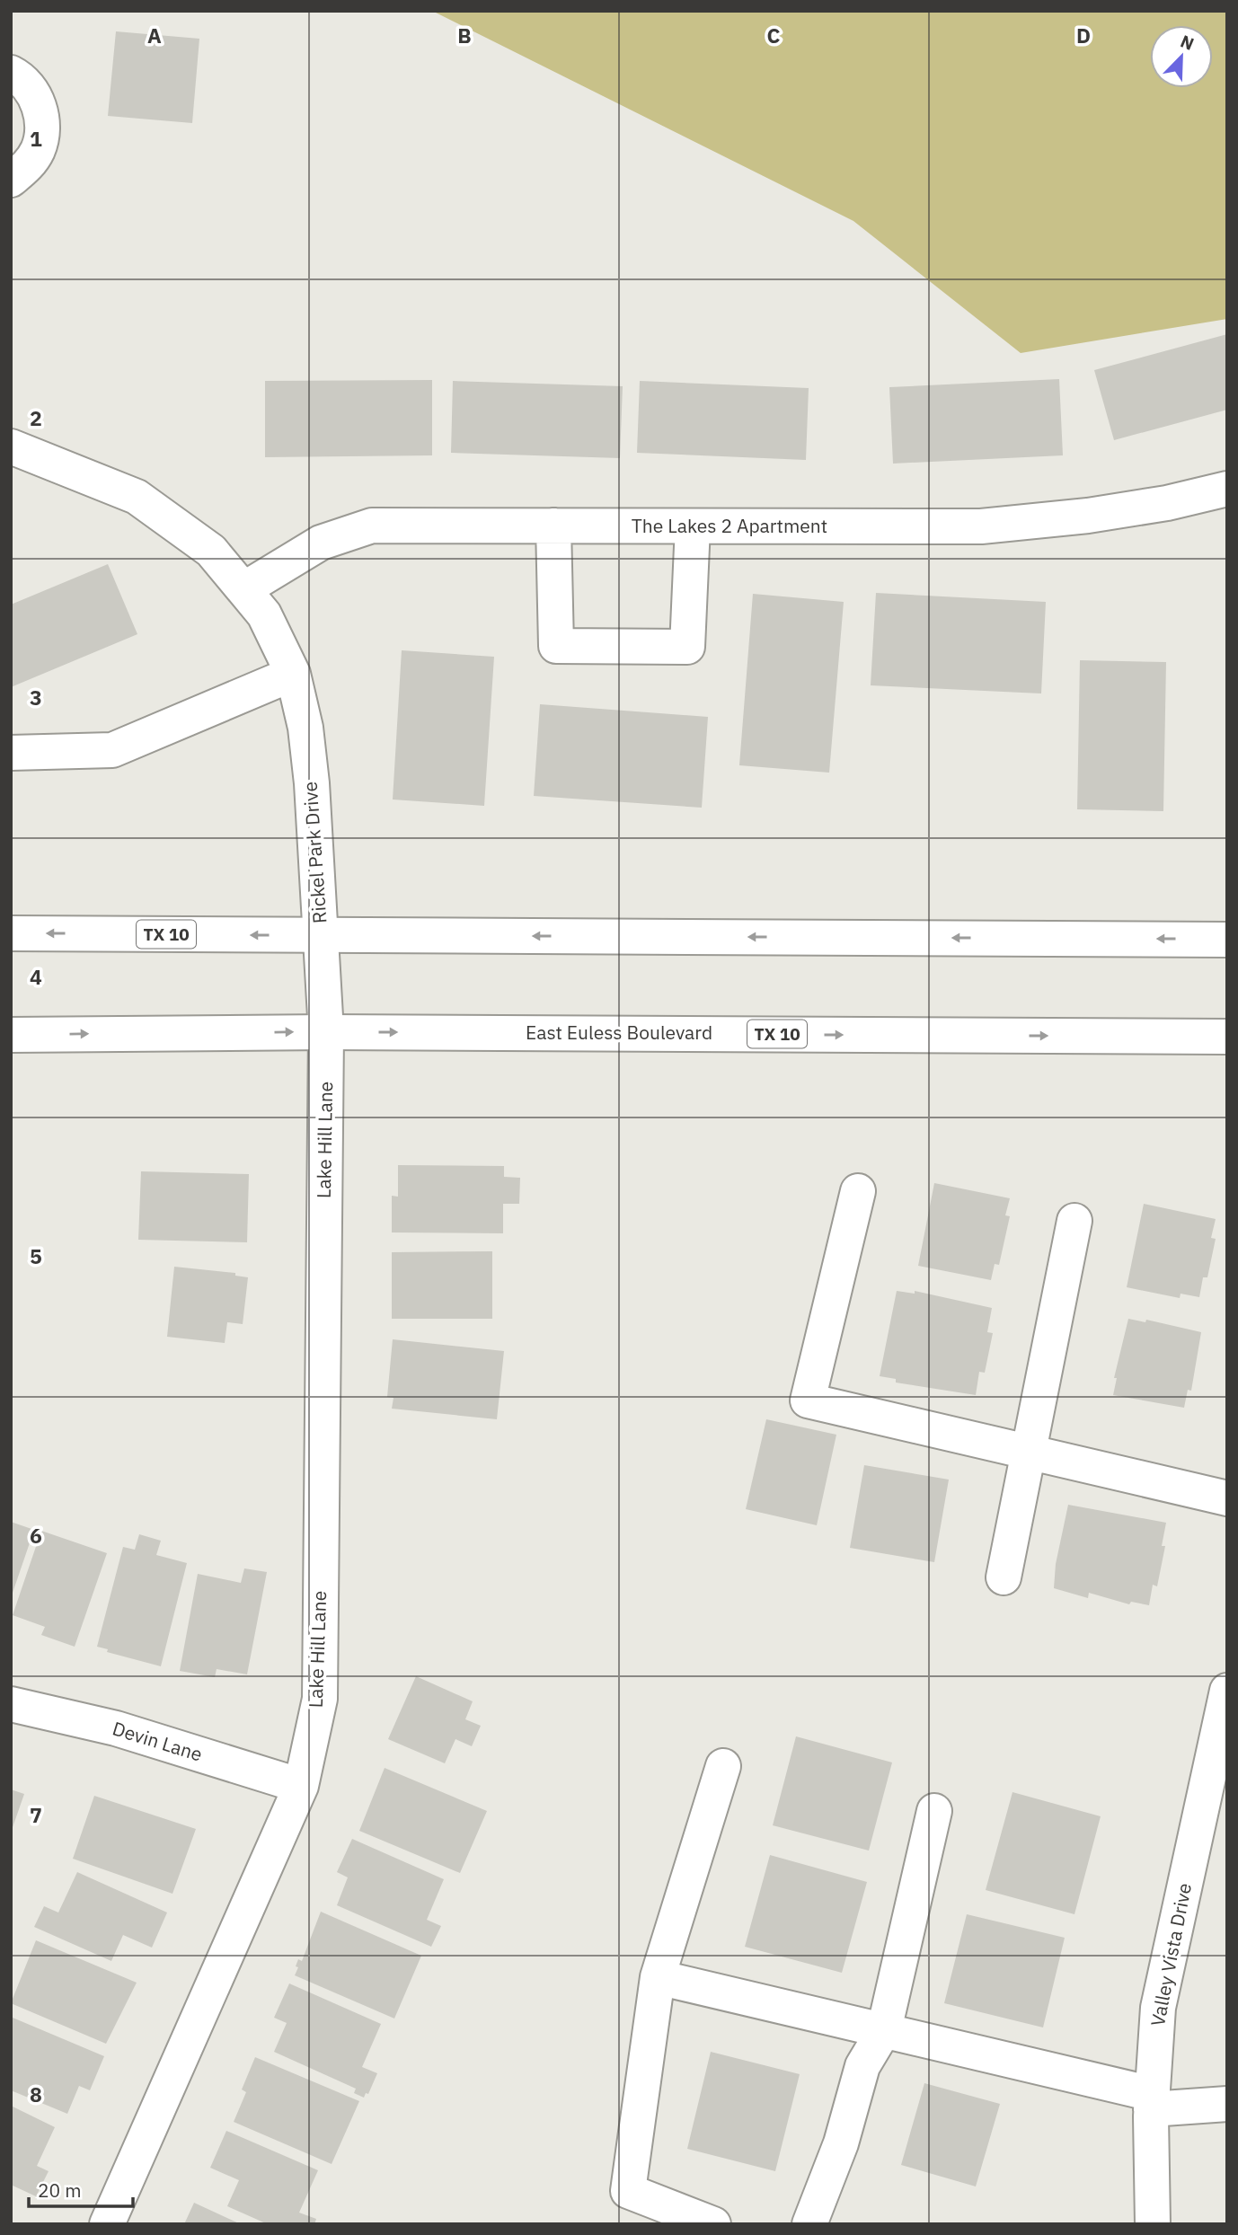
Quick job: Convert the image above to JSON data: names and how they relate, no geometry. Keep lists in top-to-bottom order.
{
  "streets": {
    "street": [
      "The Lakes 2 Apartment",
      "Rickel Park Drive",
      "TX 10",
      "East Euless Boulevard",
      "Lake Hill Lane",
      "Devin Lane",
      "Valley Vista Drive"
    ]
  },
  "crossings": [
    ["The Lakes 2 Apartment", "Rickel Park Drive"],
    ["Rickel Park Drive", "TX 10"],
    ["Rickel Park Drive", "East Euless Boulevard"],
    ["Rickel Park Drive", "Lake Hill Lane"],
    ["East Euless Boulevard", "Lake Hill Lane"],
    ["Lake Hill Lane", "Devin Lane"]
  ],
  "scale_bar": "20 m",
  "north": "top right",
  "grid": {
    "columns": [
      "A",
      "B",
      "C",
      "D"
    ],
    "rows": [
      "1",
      "2",
      "3",
      "4",
      "5",
      "6",
      "7",
      "8"
    ]
  }
}
